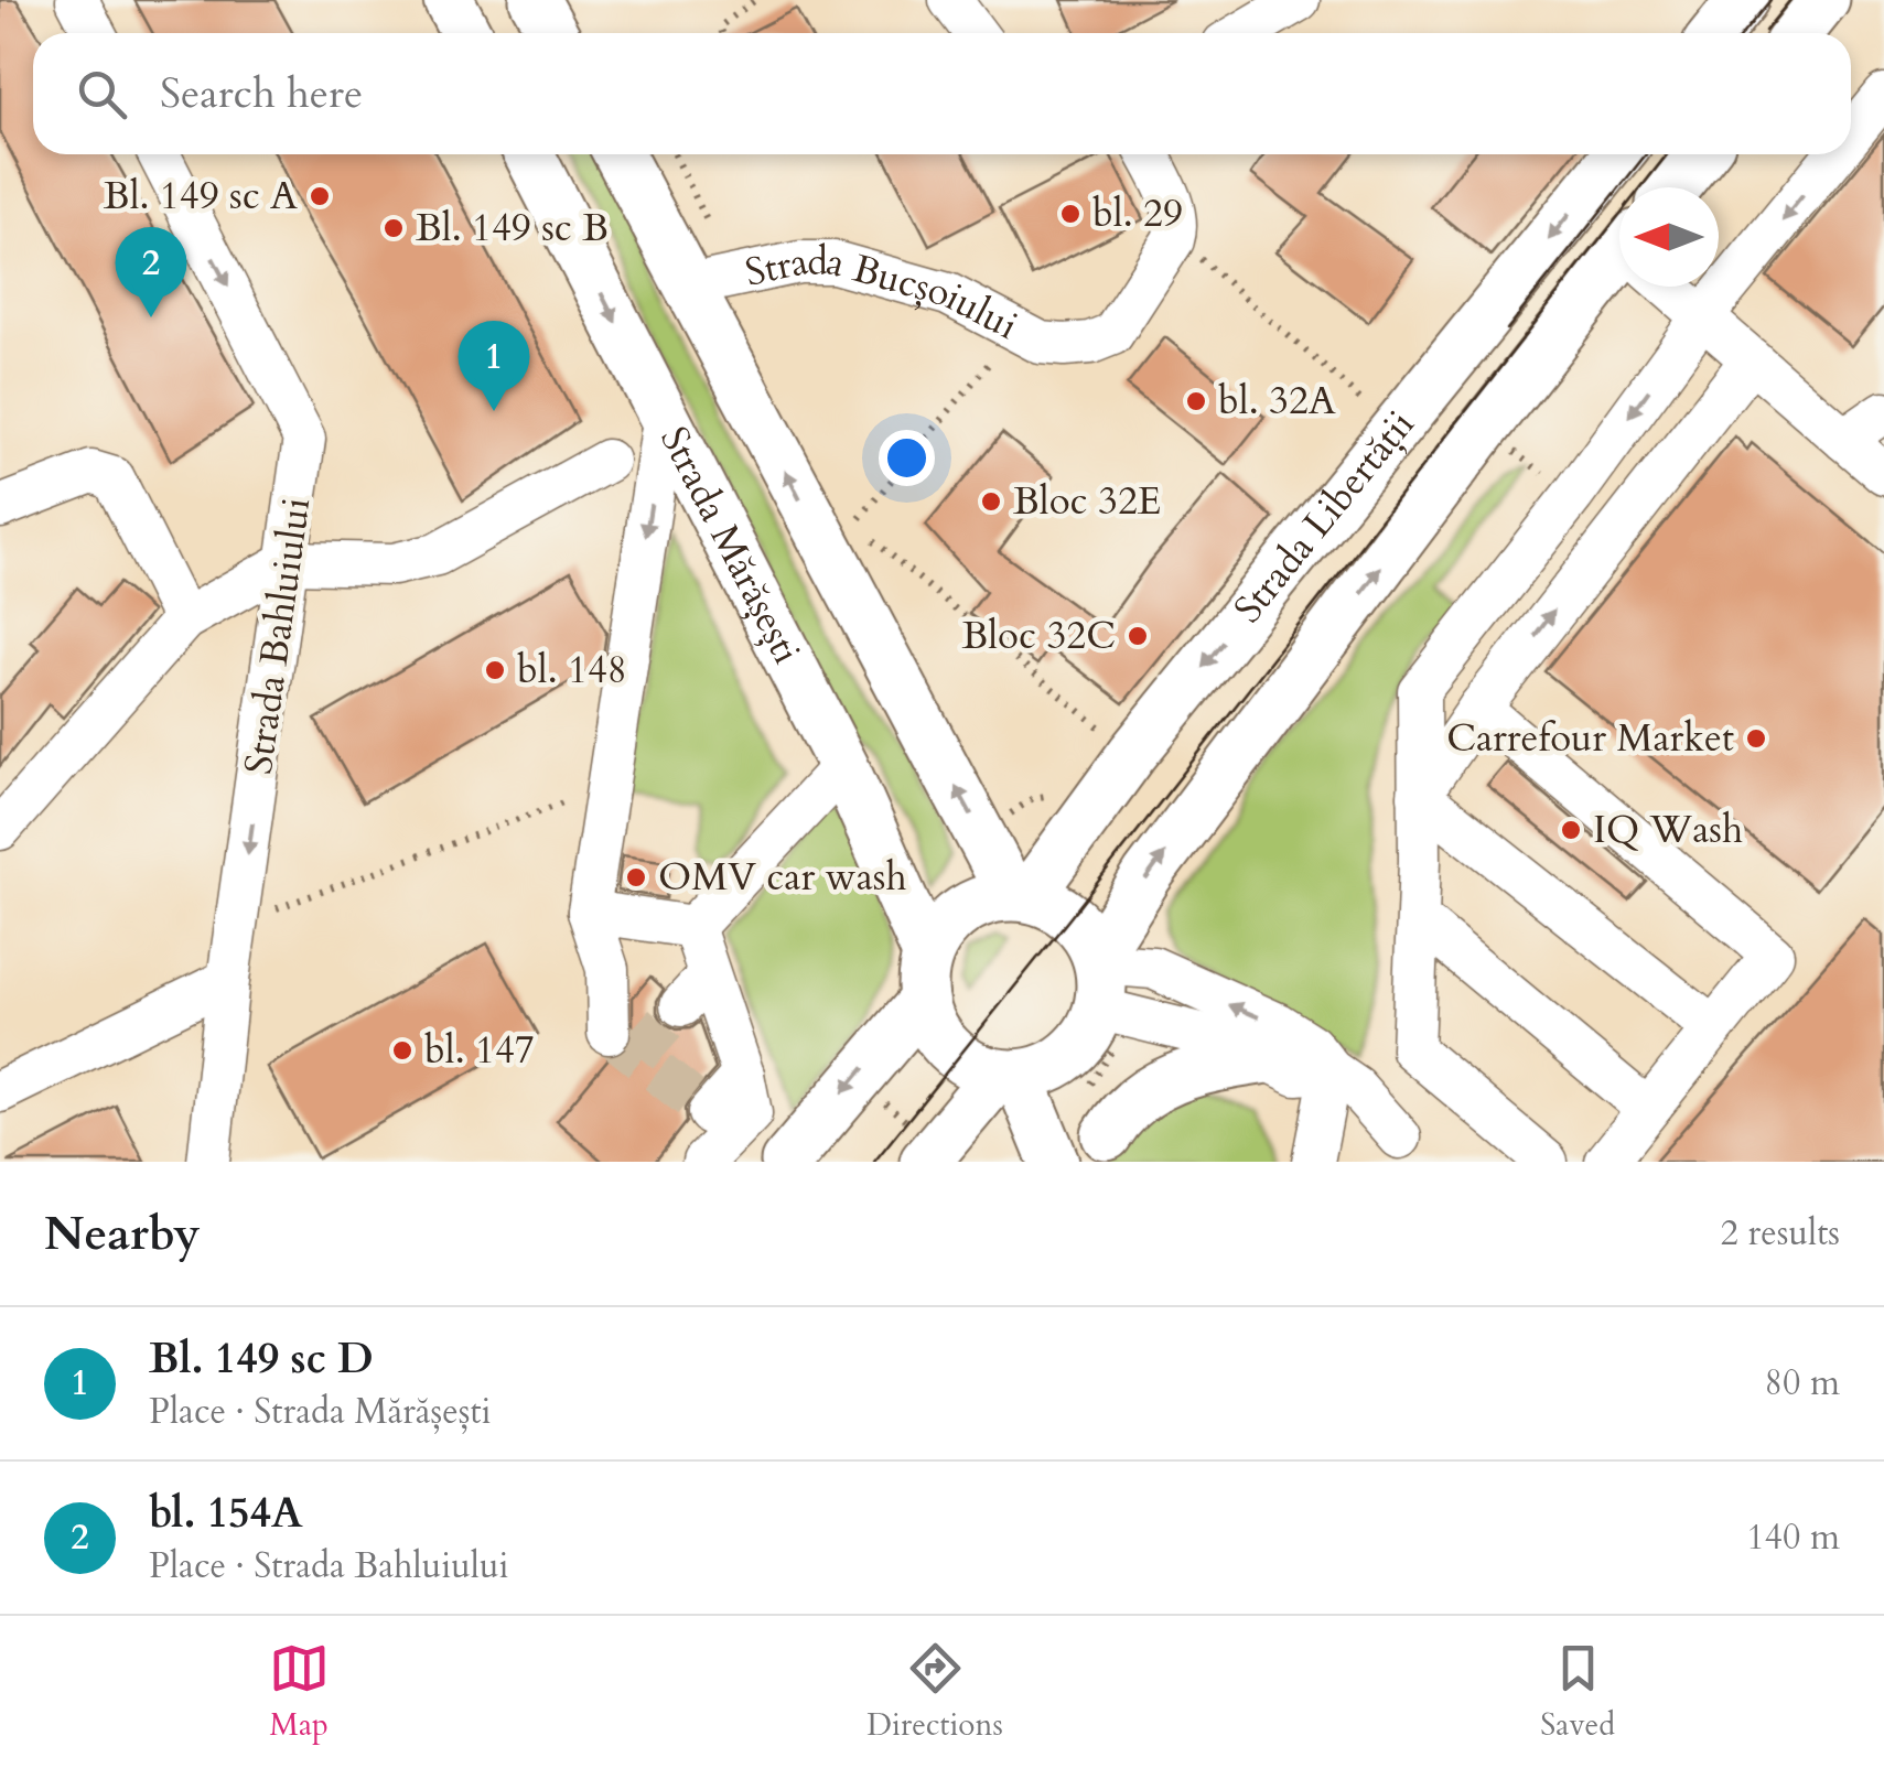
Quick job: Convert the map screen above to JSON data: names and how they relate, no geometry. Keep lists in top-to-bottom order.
{
  "streets": {
    "main road": ["Strada Libertății", "Strada Mărășești"],
    "street": ["Strada Bucșoiului", "Strada Bahluiului"]
  },
  "crossings": [
    ["Strada Libertății", "Strada Mărășești"]
  ],
  "places": [
    "Bl. 149 sc A",
    "bl. 29",
    "Bl. 149 sc B",
    "bl. 32A",
    "Bloc 32E",
    "Bloc 32C",
    "bl. 148",
    "Carrefour Market",
    "IQ Wash",
    "OMV car wash",
    "bl. 147"
  ],
  "north": "left",
  "page": {
    "search": "Search here",
    "pins": ["2", "1"],
    "heading": ["Nearby", "2 results"],
    "list": [
      {
        "mark": "1",
        "name": "Bl. 149 sc D",
        "note": "Place · Strada Mărășești",
        "value": "80 m"
      },
      {
        "mark": "2",
        "name": "bl. 154A",
        "note": "Place · Strada Bahluiului",
        "value": "140 m"
      }
    ],
    "nav": ["Map", "Directions", "Saved"]
  }
}
